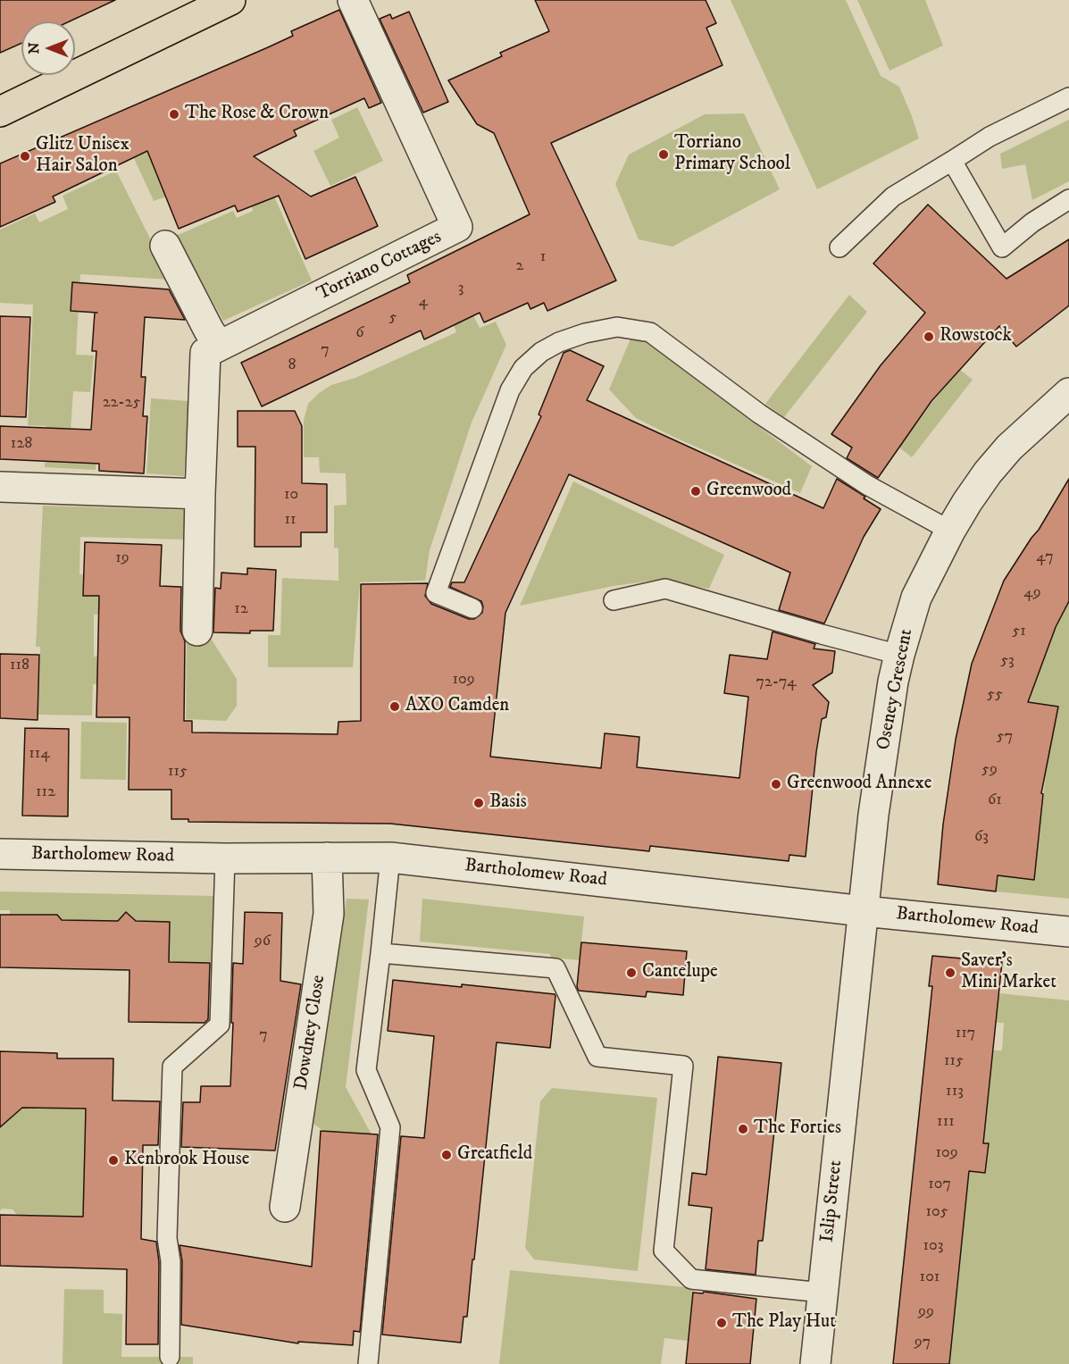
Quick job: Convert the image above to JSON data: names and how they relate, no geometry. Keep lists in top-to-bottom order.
{
  "streets": {
    "street": [
      "Torriano Cottages",
      "Oseney Crescent",
      "Bartholomew Road",
      "Dowdney Close",
      "Islip Street"
    ]
  },
  "crossings": [
    ["Oseney Crescent", "Bartholomew Road"],
    ["Oseney Crescent", "Islip Street"],
    ["Bartholomew Road", "Dowdney Close"],
    ["Bartholomew Road", "Islip Street"]
  ],
  "places": [
    "The Rose & Crown",
    "Torriano Primary School",
    "Glitz Unisex Hair Salon",
    "Rowstock",
    "Greenwood",
    "AXO Camden",
    "Greenwood Annexe",
    "Basis",
    "Cantelupe",
    "Saver's Mini Market",
    "The Forties",
    "Greatfield",
    "Kenbrook House",
    "The Play Hut"
  ],
  "house_numbers": [
    "1",
    "2",
    "3",
    "4",
    "5",
    "6",
    "7",
    "8",
    "22-25",
    "128",
    "10",
    "11",
    "47",
    "19",
    "49",
    "12",
    "51",
    "53",
    "118",
    "109",
    "72-74",
    "55",
    "57",
    "114",
    "59",
    "115",
    "112",
    "61",
    "63",
    "96",
    "117",
    "7",
    "115",
    "113",
    "111",
    "109",
    "107",
    "105",
    "103",
    "101",
    "99",
    "97"
  ],
  "north": "left"
}
